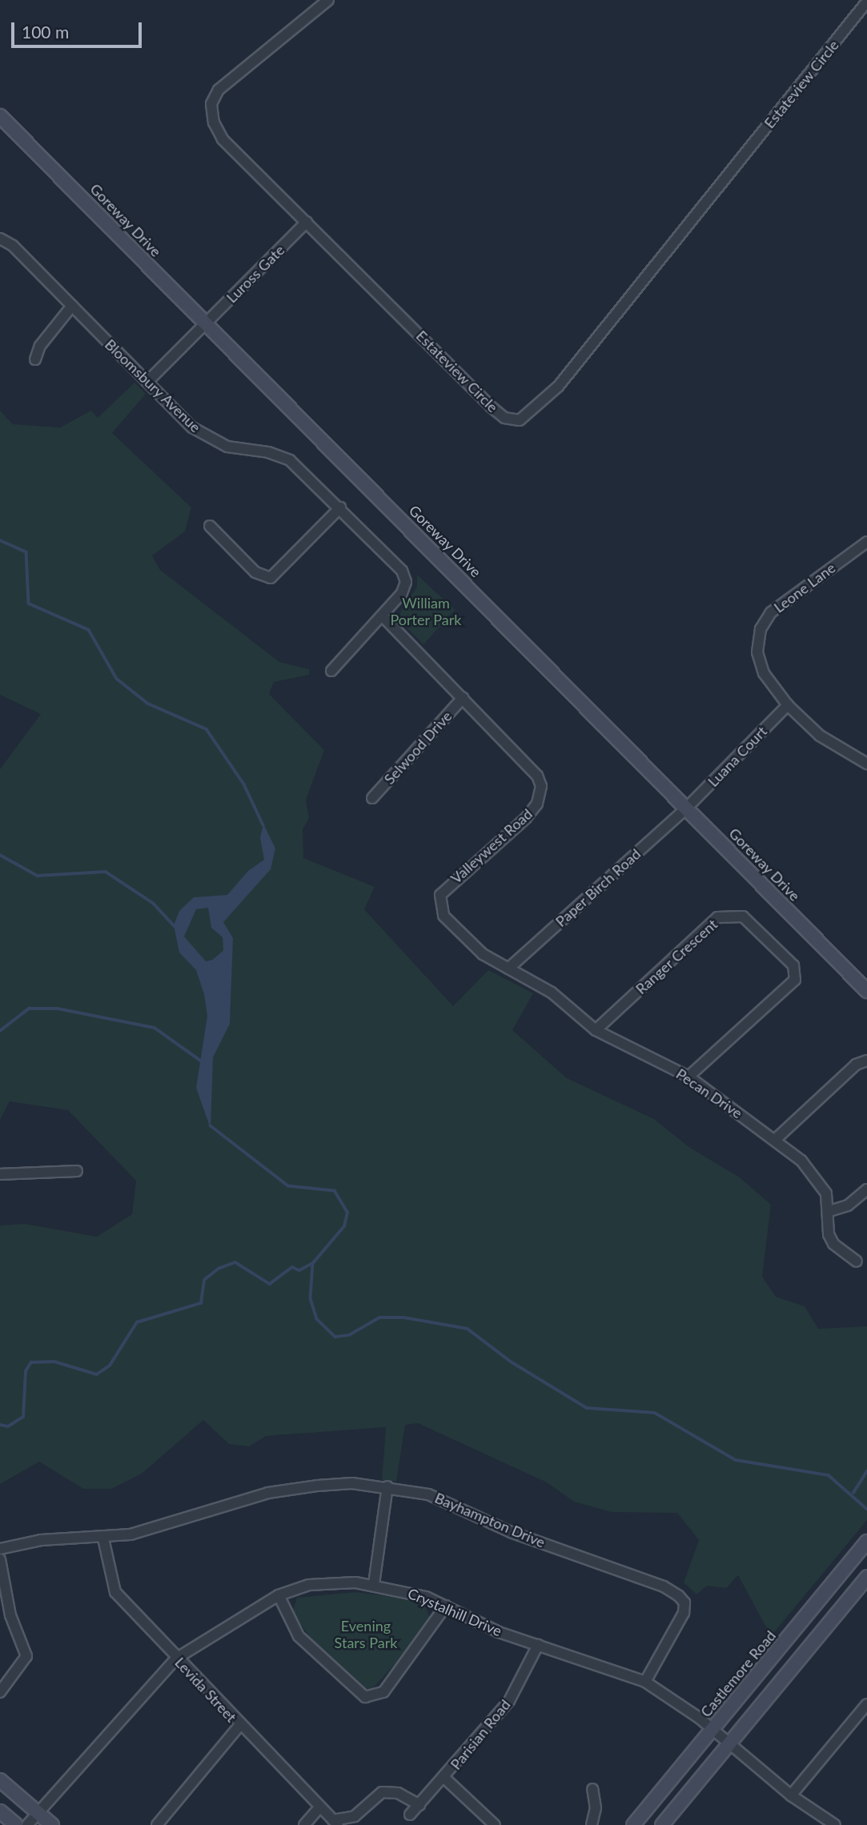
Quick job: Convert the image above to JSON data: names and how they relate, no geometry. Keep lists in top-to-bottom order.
{
  "streets": {
    "street": [
      "Estateview Circle",
      "Goreway Drive",
      "Luross Gate",
      "Bloomsbury Avenue",
      "Leone Lane",
      "Selwood Drive",
      "Luana Court",
      "Valleywest Road",
      "Paper Birch Road",
      "Ranger Crescent",
      "Pecan Drive",
      "Bayhampton Drive",
      "Crystalhill Drive",
      "Castlemore Road",
      "Levida Street",
      "Parisian Road"
    ]
  },
  "crossings": [
    ["Estateview Circle", "Luross Gate"],
    ["Goreway Drive", "Luross Gate"],
    ["Goreway Drive", "Luana Court"],
    ["Goreway Drive", "Paper Birch Road"],
    ["Luross Gate", "Bloomsbury Avenue"],
    ["Bloomsbury Avenue", "Valleywest Road"],
    ["Leone Lane", "Luana Court"],
    ["Selwood Drive", "Valleywest Road"],
    ["Luana Court", "Paper Birch Road"],
    ["Valleywest Road", "Paper Birch Road"],
    ["Valleywest Road", "Pecan Drive"],
    ["Paper Birch Road", "Pecan Drive"],
    ["Ranger Crescent", "Pecan Drive"],
    ["Bayhampton Drive", "Crystalhill Drive"],
    ["Bayhampton Drive", "Levida Street"],
    ["Crystalhill Drive", "Castlemore Road"],
    ["Crystalhill Drive", "Levida Street"],
    ["Crystalhill Drive", "Parisian Road"]
  ],
  "parks": ["William Porter Park", "Evening Stars Park"],
  "scale_bar": "100 m"
}
